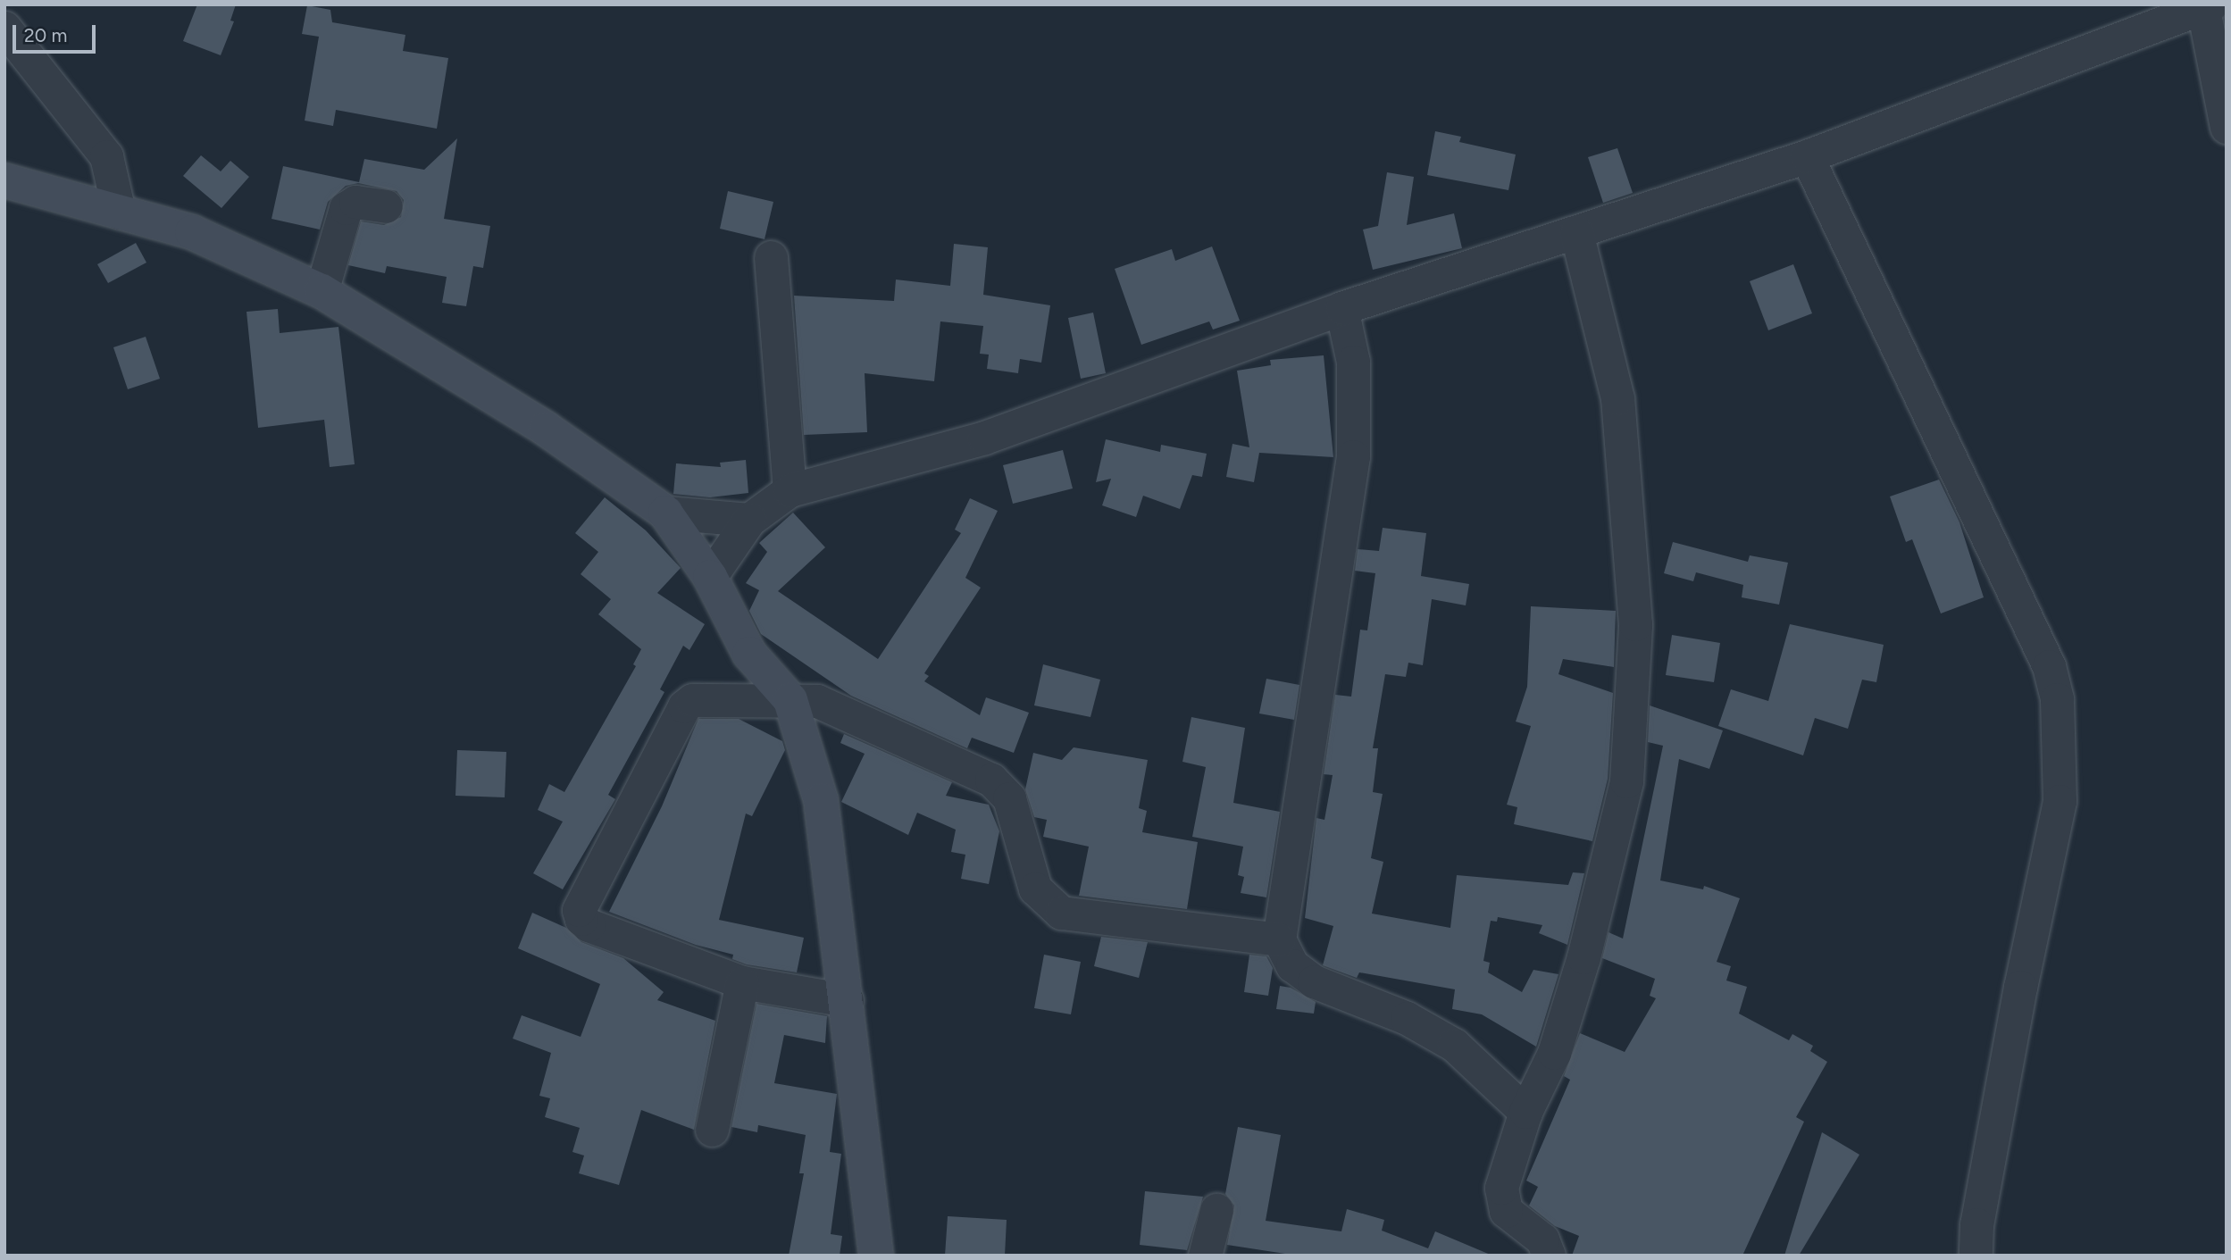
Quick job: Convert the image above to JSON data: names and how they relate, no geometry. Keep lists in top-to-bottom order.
{
  "scale_bar": "20 m"
}
